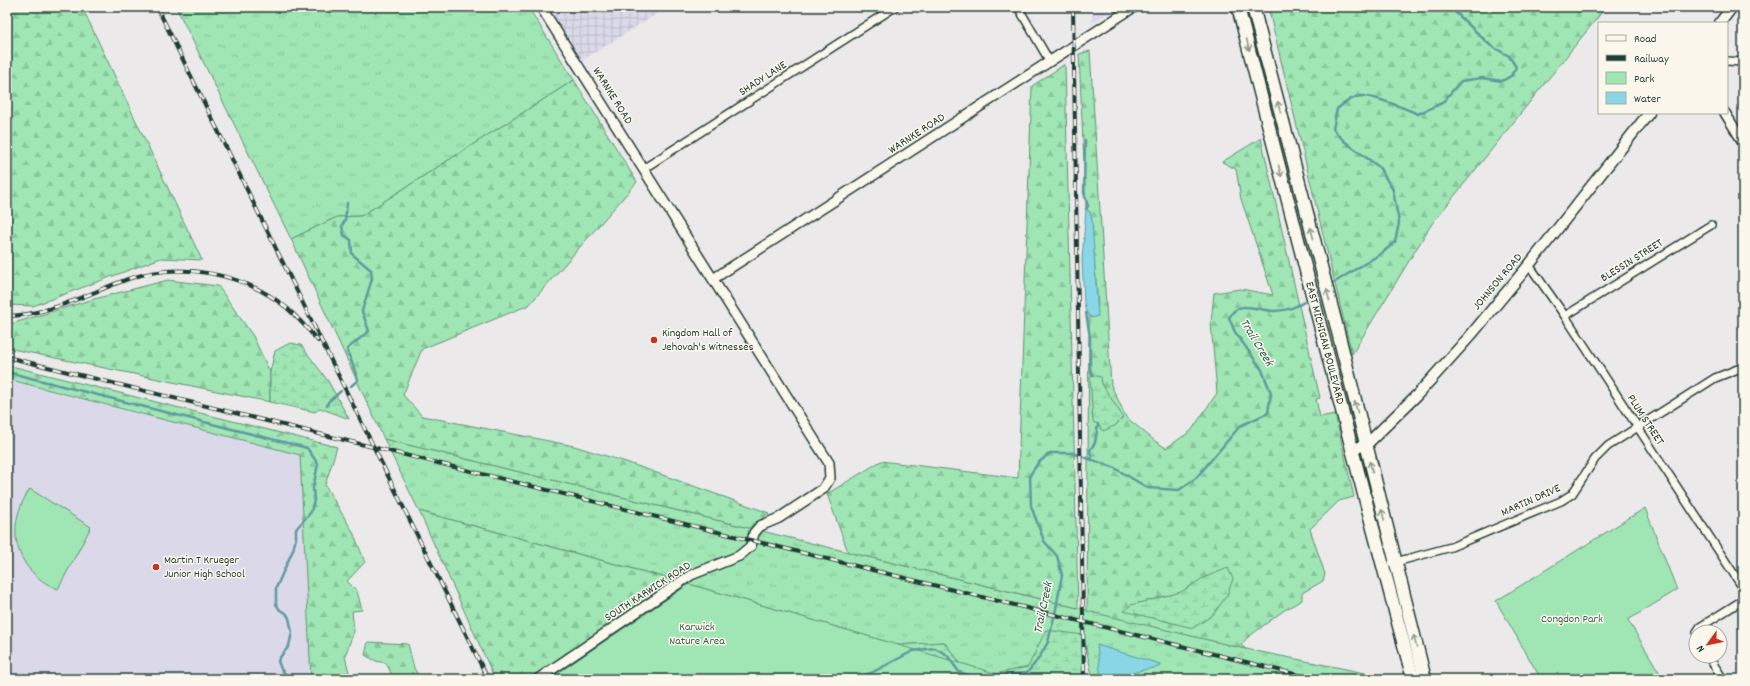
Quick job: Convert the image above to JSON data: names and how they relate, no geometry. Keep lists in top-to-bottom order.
{
  "streets": {
    "main road": ["JOHNSON ROAD", "EAST MICHIGAN BOULEVARD"],
    "street": [
      "SHADY LANE",
      "WARNKE ROAD",
      "BLESSIN STREET",
      "PLUM STREET",
      "MARTIN DRIVE",
      "SOUTH KARWICK ROAD"
    ]
  },
  "crossings": [
    ["SHADY LANE", "WARNKE ROAD"],
    ["WARNKE ROAD", "SOUTH KARWICK ROAD"],
    ["BLESSIN STREET", "PLUM STREET"],
    ["JOHNSON ROAD", "EAST MICHIGAN BOULEVARD"],
    ["JOHNSON ROAD", "PLUM STREET"],
    ["EAST MICHIGAN BOULEVARD", "MARTIN DRIVE"],
    ["PLUM STREET", "MARTIN DRIVE"]
  ],
  "water": ["Trail Creek"],
  "parks": ["Congdon Park", "Karwick Nature Area"],
  "places": ["Kingdom Hall of Jehovah's Witnesses", "Martin T Krueger Junior High School"],
  "legend": [
    "Road",
    "Railway",
    "Park",
    "Water"
  ],
  "north": "bottom left"
}
